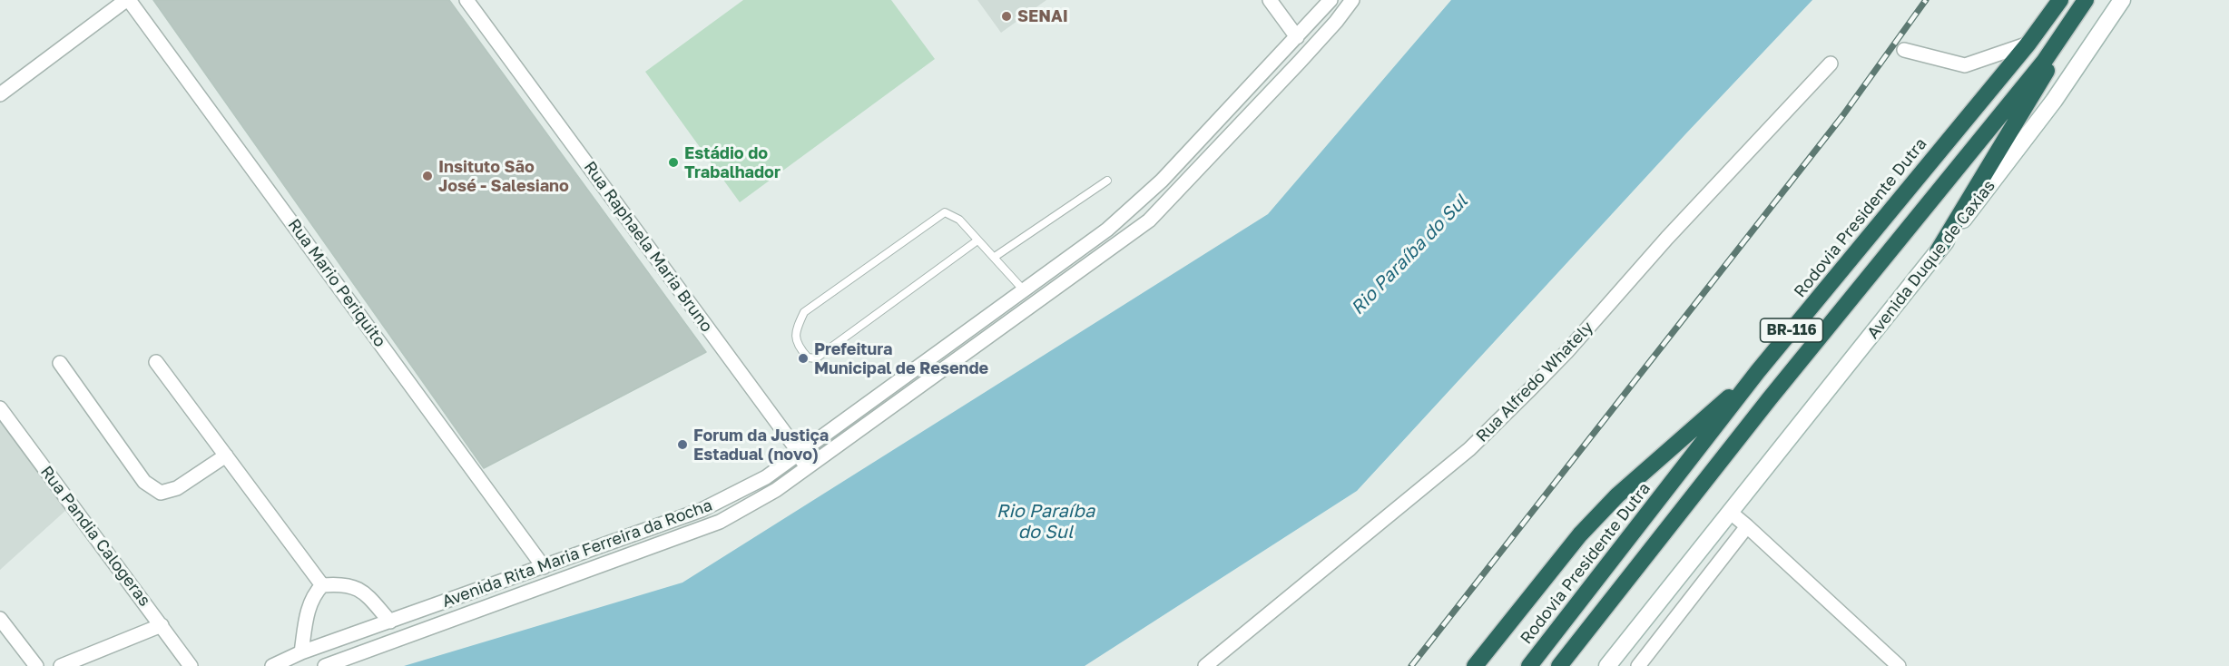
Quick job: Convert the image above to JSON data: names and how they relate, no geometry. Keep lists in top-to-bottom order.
{
  "streets": {
    "highway": ["Rodovia Presidente Dutra", "BR-116"],
    "street": [
      "Rua Raphaela Maria Bruno",
      "Avenida Duque de Caxias",
      "Rua Mario Periquito",
      "Rua Alfredo Whately",
      "Rua Pandia Calogeras",
      "Avenida Rita Maria Ferreira da Rocha"
    ]
  },
  "crossings": [
    ["Rua Raphaela Maria Bruno", "Avenida Rita Maria Ferreira da Rocha"],
    ["Rua Mario Periquito", "Avenida Rita Maria Ferreira da Rocha"]
  ],
  "water": ["Rio Paraíba do Sul"],
  "places": [
    "SENAI",
    "Estádio do Trabalhador",
    "Insituto São José - Salesiano",
    "Prefeitura Municipal de Resende",
    "Forum da Justiça Estadual (novo)"
  ]
}
